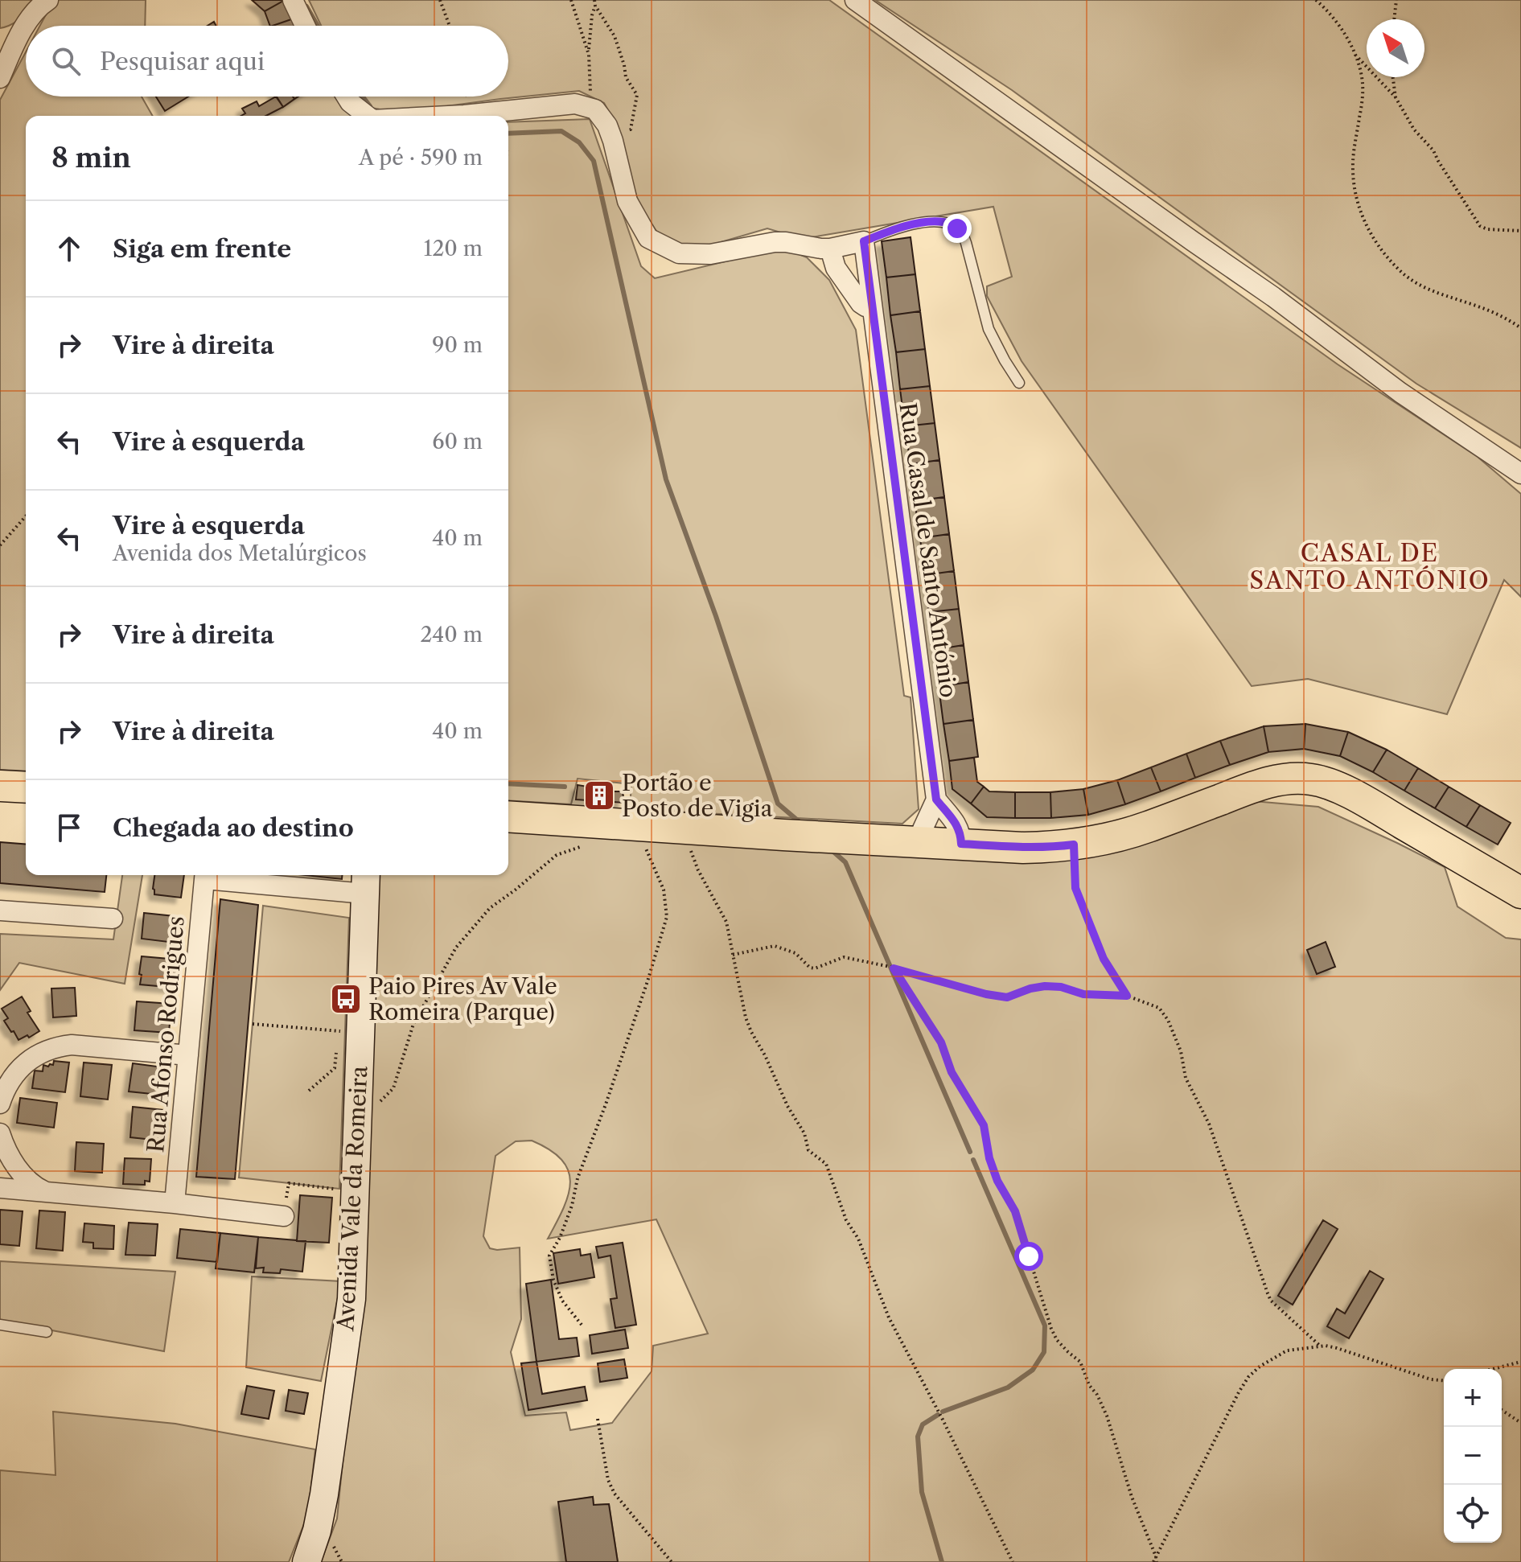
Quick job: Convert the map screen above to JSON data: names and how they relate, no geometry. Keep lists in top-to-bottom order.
{
  "streets": {
    "street": ["Rua Casal de Santo António", "Rua Afonso Rodrigues", "Avenida Vale da Romeira"]
  },
  "districts": ["CASAL DE SANTO ANTÓNIO"],
  "places": {
    "building": ["Portão e Posto de Vigia"],
    "bus stop": ["Paio Pires Av Vale Romeira (Parque)"]
  },
  "north": "top left",
  "page": {
    "search": "Pesquisar aqui",
    "heading": ["8 min", "A pé · 590 m"],
    "list": [
      ["Siga em frente", "120 m"],
      ["Vire à direita", "90 m"],
      ["Vire à esquerda", "60 m"],
      ["Vire à esquerda", "Avenida dos Metalúrgicos", "40 m"],
      ["Vire à direita", "240 m"],
      ["Vire à direita", "40 m"],
      "Chegada ao destino"
    ],
    "map_buttons": ["+", "−"]
  }
}
